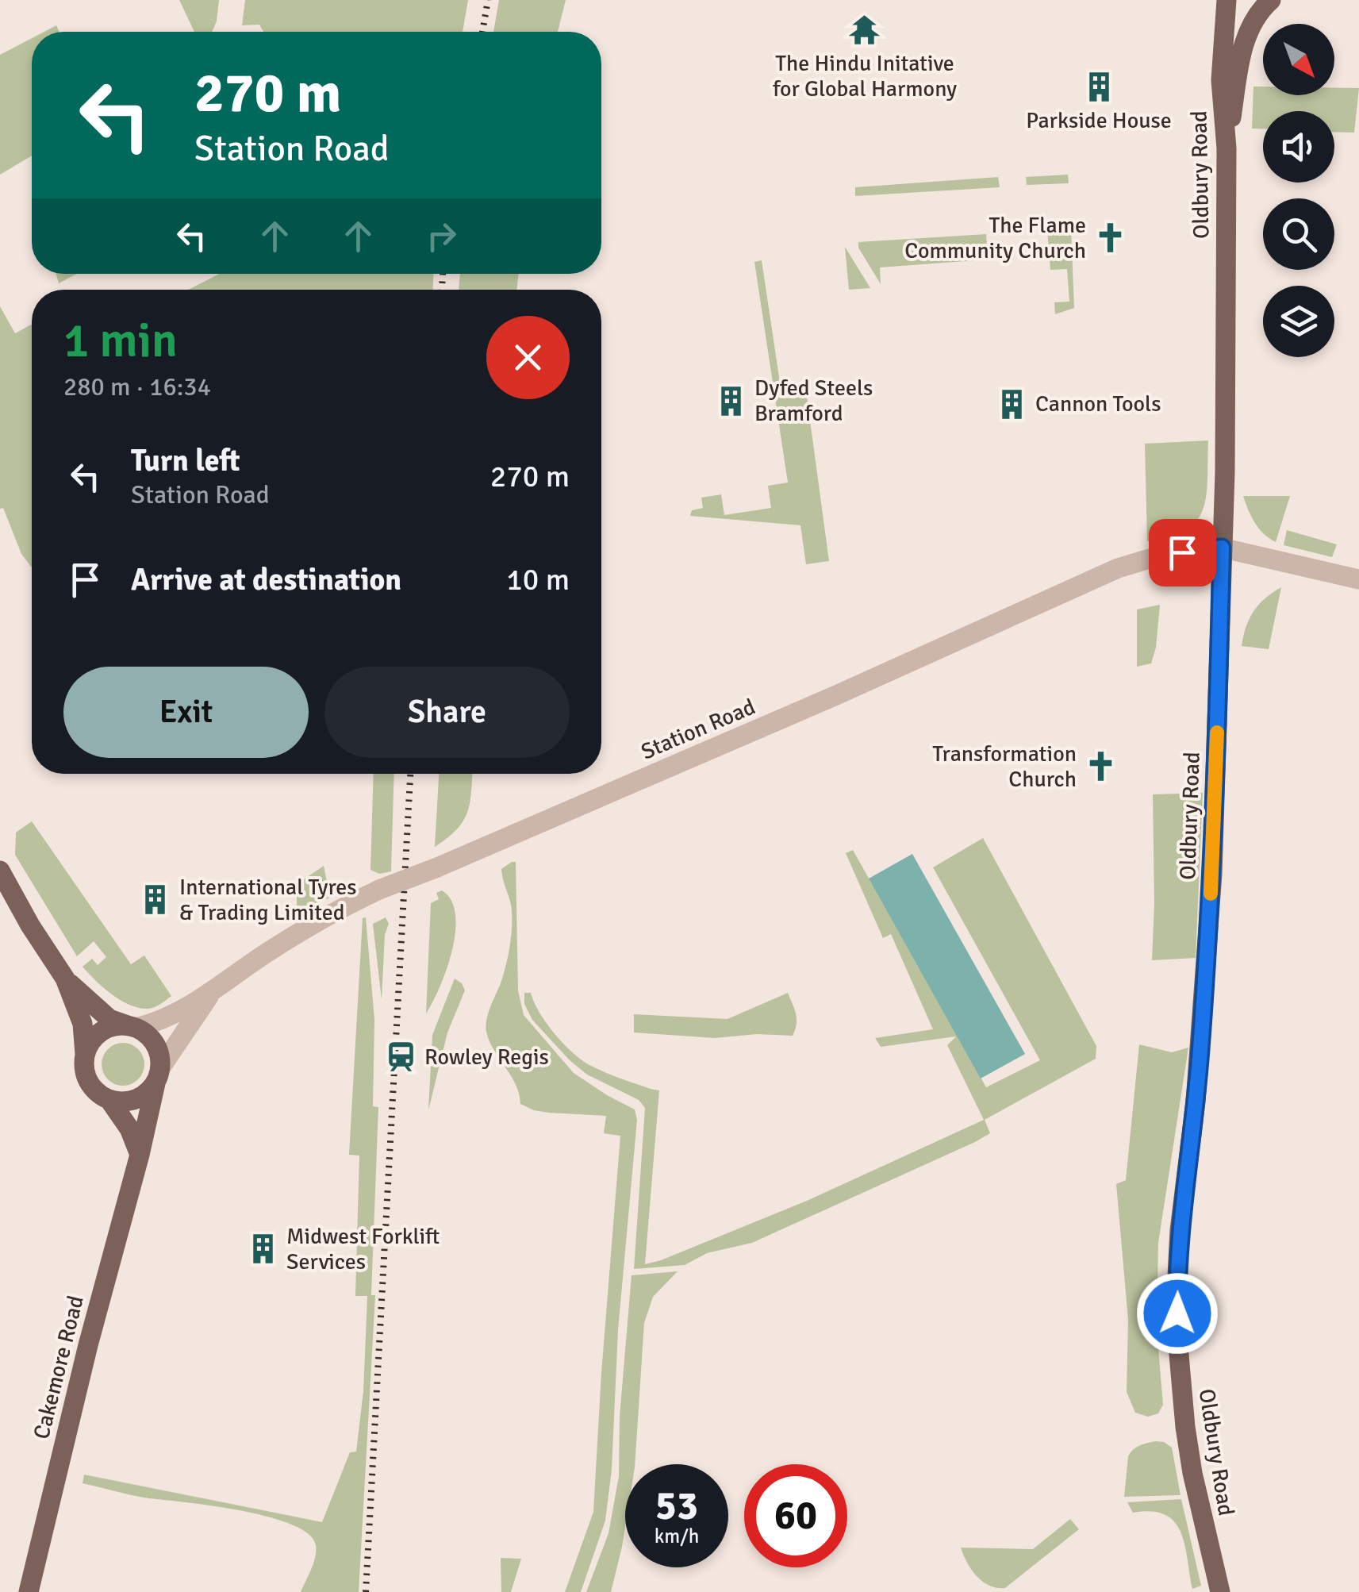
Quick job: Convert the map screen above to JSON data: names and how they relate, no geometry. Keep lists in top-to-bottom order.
{
  "streets": {
    "main road": ["Oldbury Road", "Cakemore Road"],
    "street": ["Station Road"]
  },
  "crossings": [
    ["Oldbury Road", "Station Road"],
    ["Station Road", "Cakemore Road"]
  ],
  "places": {
    "temple": ["The Hindu Initative for Global Harmony"],
    "building": [
      "Parkside House",
      "Dyfed Steels Bramford",
      "Cannon Tools",
      "International Tyres & Trading Limited",
      "Midwest Forklift Services"
    ],
    "church": ["The Flame Community Church", "Transformation Church"],
    "station": ["Rowley Regis"]
  },
  "north": "bottom right",
  "page": {
    "turn": ["270 m", "Station Road"],
    "heading": ["1 min", "280 m · 16:34"],
    "list": [
      {
        "name": "Turn left",
        "note": "Station Road",
        "value": "270 m"
      },
      {
        "name": "Arrive at destination",
        "value": "10 m"
      }
    ],
    "buttons": ["Exit", "Share"],
    "speed": "53 km/h",
    "limit": "60"
  }
}
